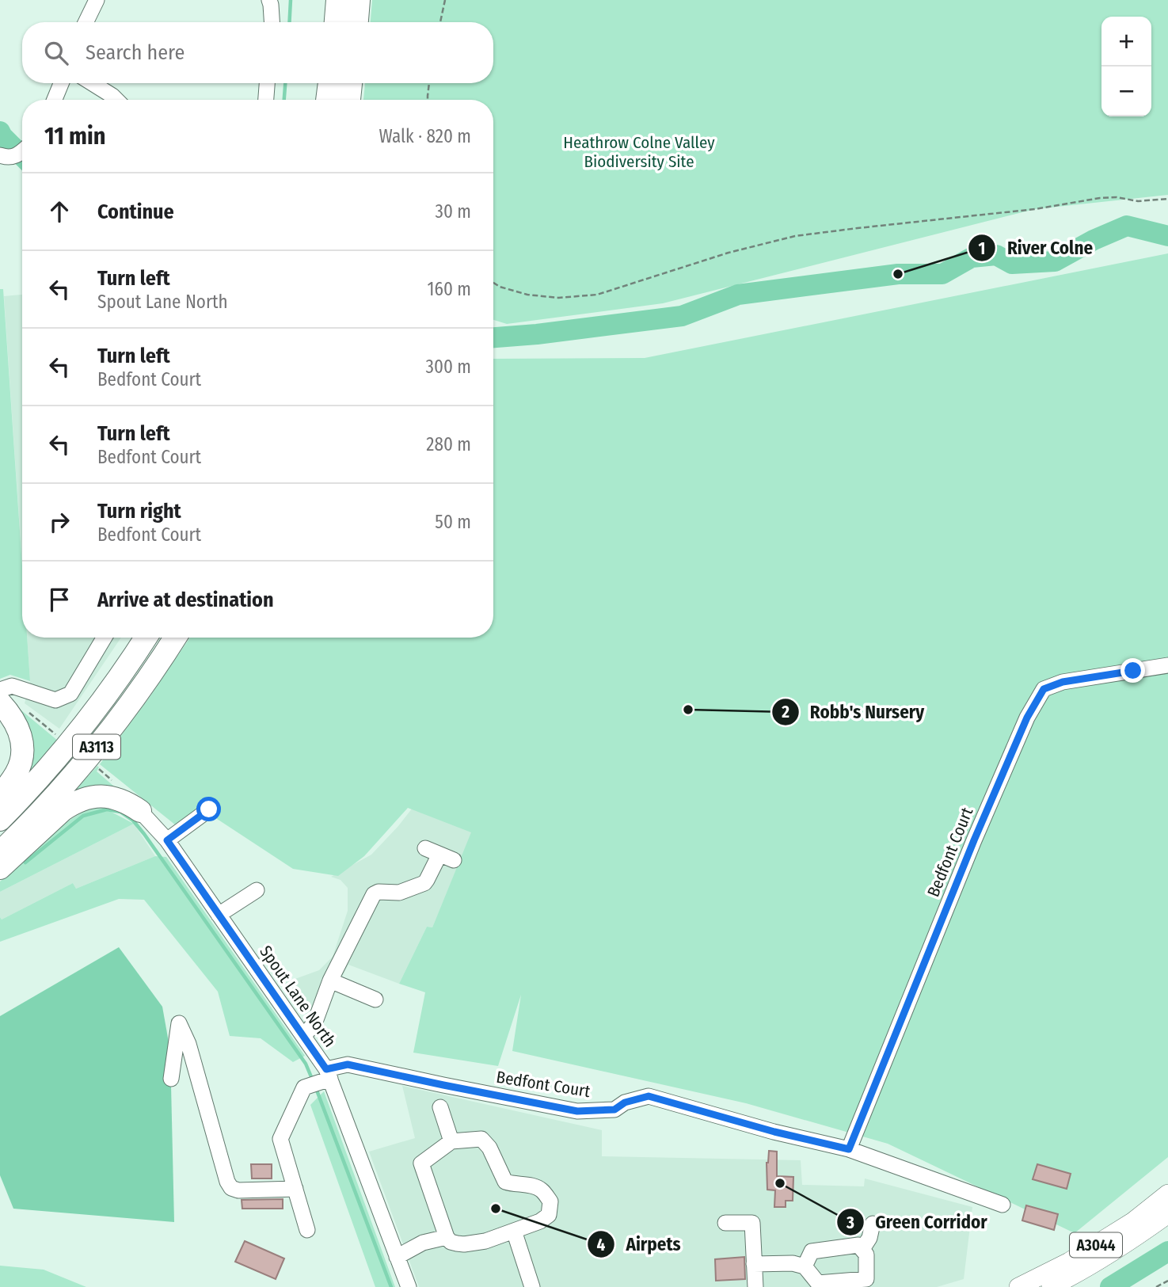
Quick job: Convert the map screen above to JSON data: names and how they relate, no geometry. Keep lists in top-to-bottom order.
{
  "streets": {
    "highway": ["A3113"],
    "main road": ["A3044"],
    "street": ["Bedfont Court", "Spout Lane North"]
  },
  "crossings": [
    ["Bedfont Court", "Spout Lane North"]
  ],
  "parks": ["Heathrow Colne Valley Biodiversity Site"],
  "places": [
    "River Colne",
    "Robb's Nursery",
    "Green Corridor",
    "Airpets"
  ],
  "page": {
    "map_buttons": ["+", "−"],
    "search": "Search here",
    "heading": ["11 min", "Walk · 820 m"],
    "list": [
      ["Continue", "30 m"],
      ["Turn left", "Spout Lane North", "160 m"],
      ["Turn left", "Bedfont Court", "300 m"],
      ["Turn left", "Bedfont Court", "280 m"],
      ["Turn right", "Bedfont Court", "50 m"],
      "Arrive at destination"
    ]
  }
}
